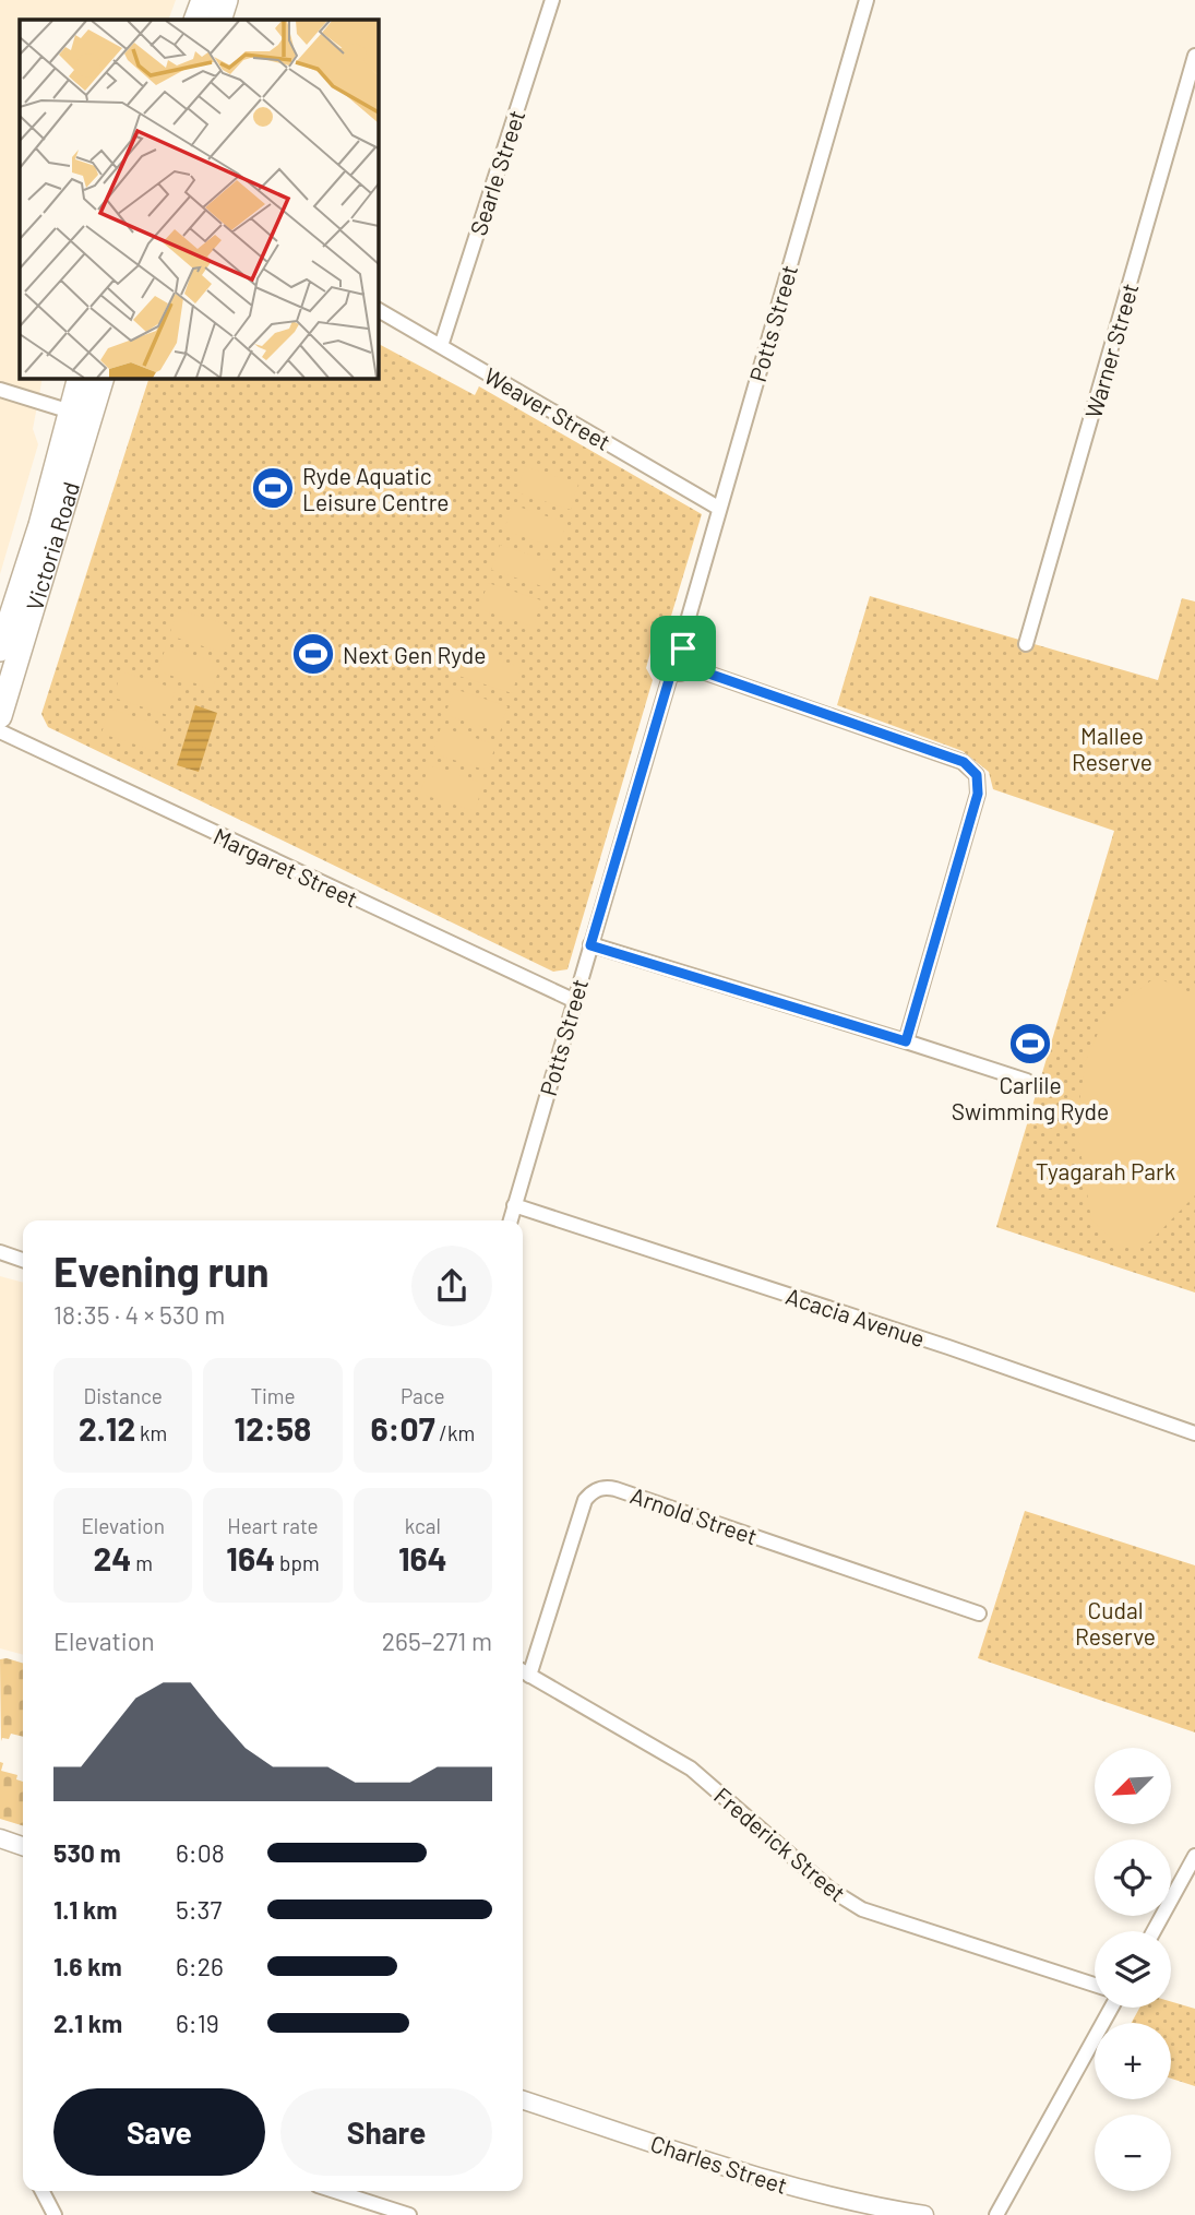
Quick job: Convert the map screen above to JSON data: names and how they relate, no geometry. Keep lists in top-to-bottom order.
{
  "streets": {
    "highway": ["Victoria Road"],
    "street": [
      "Searle Street",
      "Potts Street",
      "Warner Street",
      "Weaver Street",
      "Margaret Street",
      "Acacia Avenue",
      "Arnold Street",
      "Frederick Street",
      "Charles Street"
    ]
  },
  "crossings": [
    ["Searle Street", "Weaver Street"],
    ["Potts Street", "Weaver Street"],
    ["Potts Street", "Margaret Street"],
    ["Potts Street", "Acacia Avenue"],
    ["Arnold Street", "Frederick Street"]
  ],
  "parks": ["Mallee Reserve", "Tyagarah Park", "Cudal Reserve"],
  "places": {
    "sports": ["Ryde Aquatic Leisure Centre", "Next Gen Ryde", "Carlile Swimming Ryde"]
  },
  "north": "bottom left",
  "page": {
    "heading": ["Evening run", "18:35 · 4 × 530 m"],
    "stats": [
      ["Distance", "2.12 km"],
      ["Time", "12:58"],
      ["Pace", "6:07 /km"],
      ["Elevation", "24 m"],
      ["Heart rate", "164 bpm"],
      ["kcal", "164"]
    ],
    "chart": ["Elevation", "265–271 m"],
    "map_buttons": ["+", "−"],
    "list": [
      {
        "name": "530 m",
        "note": "6:08"
      },
      {
        "name": "1.1 km",
        "note": "5:37"
      },
      {
        "name": "1.6 km",
        "note": "6:26"
      },
      {
        "name": "2.1 km",
        "note": "6:19"
      }
    ],
    "buttons": ["Save", "Share"]
  }
}
